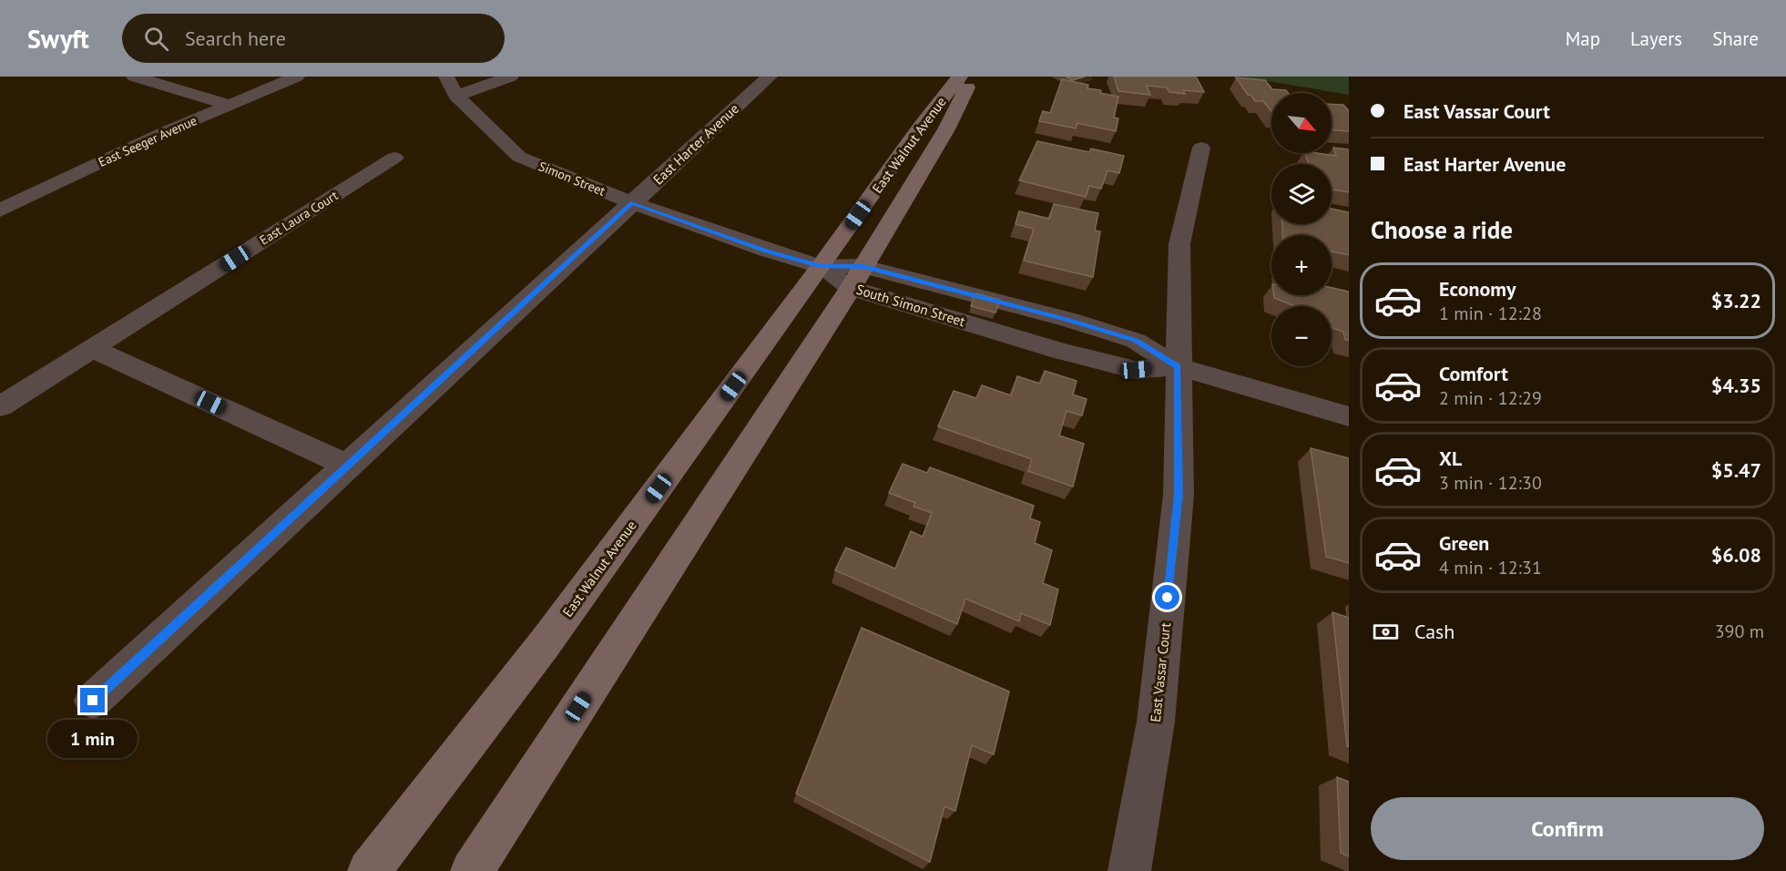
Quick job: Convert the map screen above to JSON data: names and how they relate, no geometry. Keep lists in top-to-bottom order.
{
  "streets": {
    "main road": ["East Walnut Avenue"],
    "street": [
      "East Seeger Avenue",
      "East Harter Avenue",
      "Simon Street",
      "East Laura Court",
      "South Simon Street",
      "East Vassar Court"
    ]
  },
  "crossings": [
    ["East Harter Avenue", "Simon Street"],
    ["East Walnut Avenue", "Simon Street"],
    ["East Walnut Avenue", "South Simon Street"],
    ["Simon Street", "South Simon Street"],
    ["South Simon Street", "East Vassar Court"]
  ],
  "north": "bottom right",
  "page": {
    "header": "Swyft",
    "search": "Search here",
    "nav": ["Map", "Layers", "Share"],
    "banner": ["East Vassar Court", "East Harter Avenue"],
    "map_buttons": ["+", "−"],
    "heading": "Choose a ride",
    "list": [
      {
        "name": "Economy",
        "note": "1 min · 12:28",
        "value": "$3.22"
      },
      {
        "name": "Comfort",
        "note": "2 min · 12:29",
        "value": "$4.35"
      },
      {
        "name": "XL",
        "note": "3 min · 12:30",
        "value": "$5.47"
      },
      {
        "name": "Green",
        "note": "4 min · 12:31",
        "value": "$6.08"
      }
    ],
    "pay": ["Cash", "390 m"],
    "bubble": "1 min",
    "buttons": "Confirm"
  }
}
